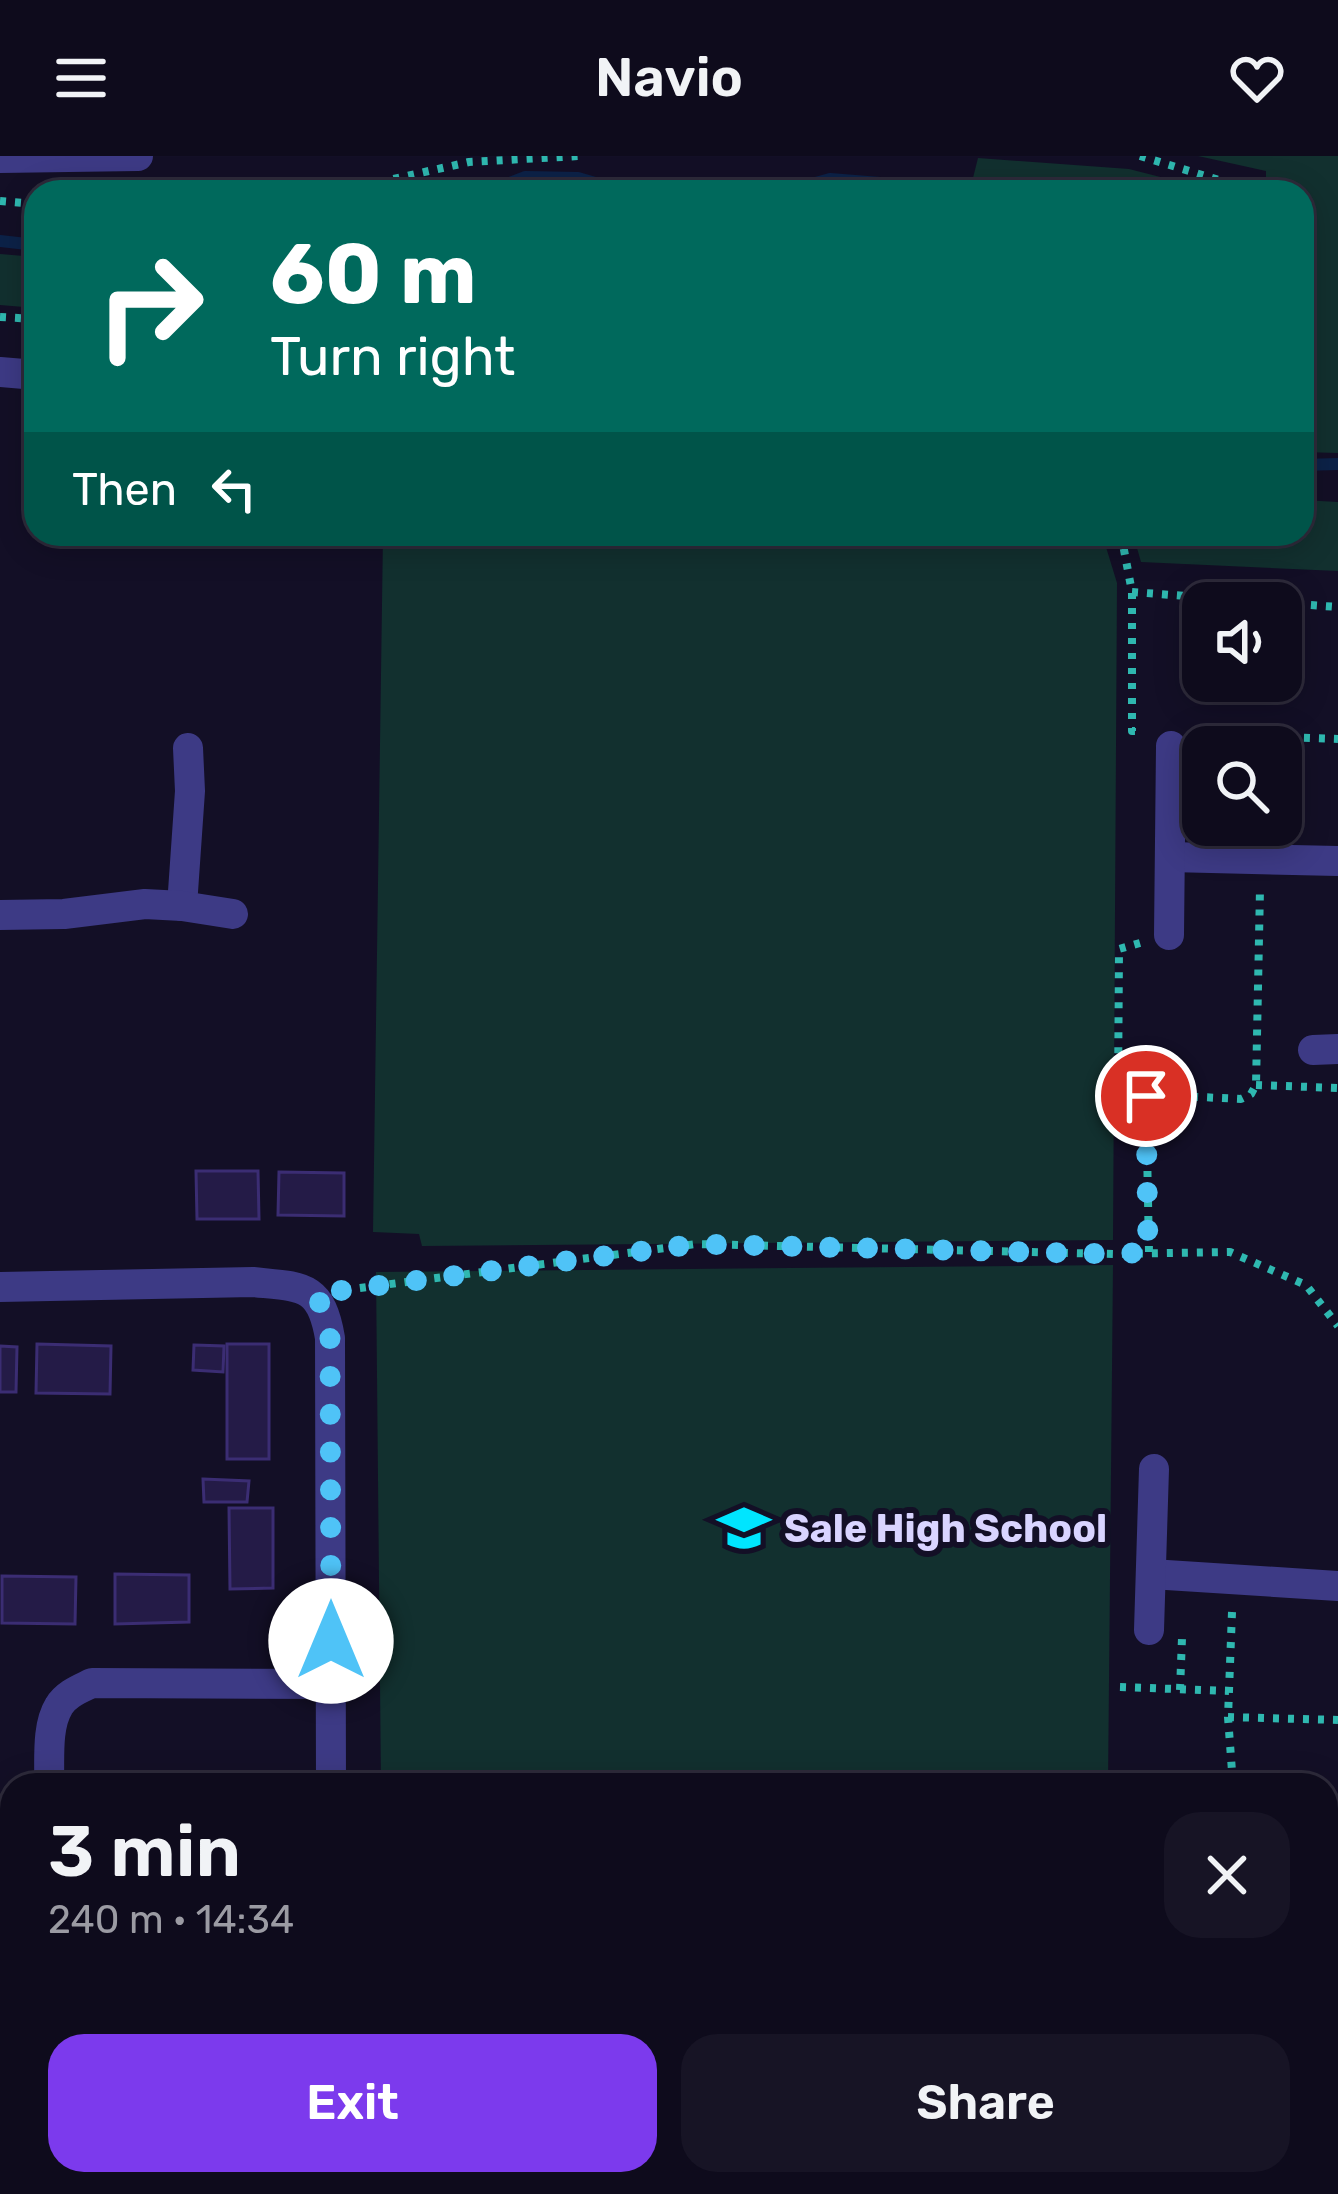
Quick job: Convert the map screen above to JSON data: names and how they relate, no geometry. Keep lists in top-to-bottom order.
{
  "places": {
    "school or university": ["Sale High School"]
  },
  "page": {
    "header": "Navio",
    "turn": ["60 m", "Turn right"],
    "then": "Then",
    "heading": ["3 min", "240 m · 14:34"],
    "buttons": ["Exit", "Share"]
  }
}
